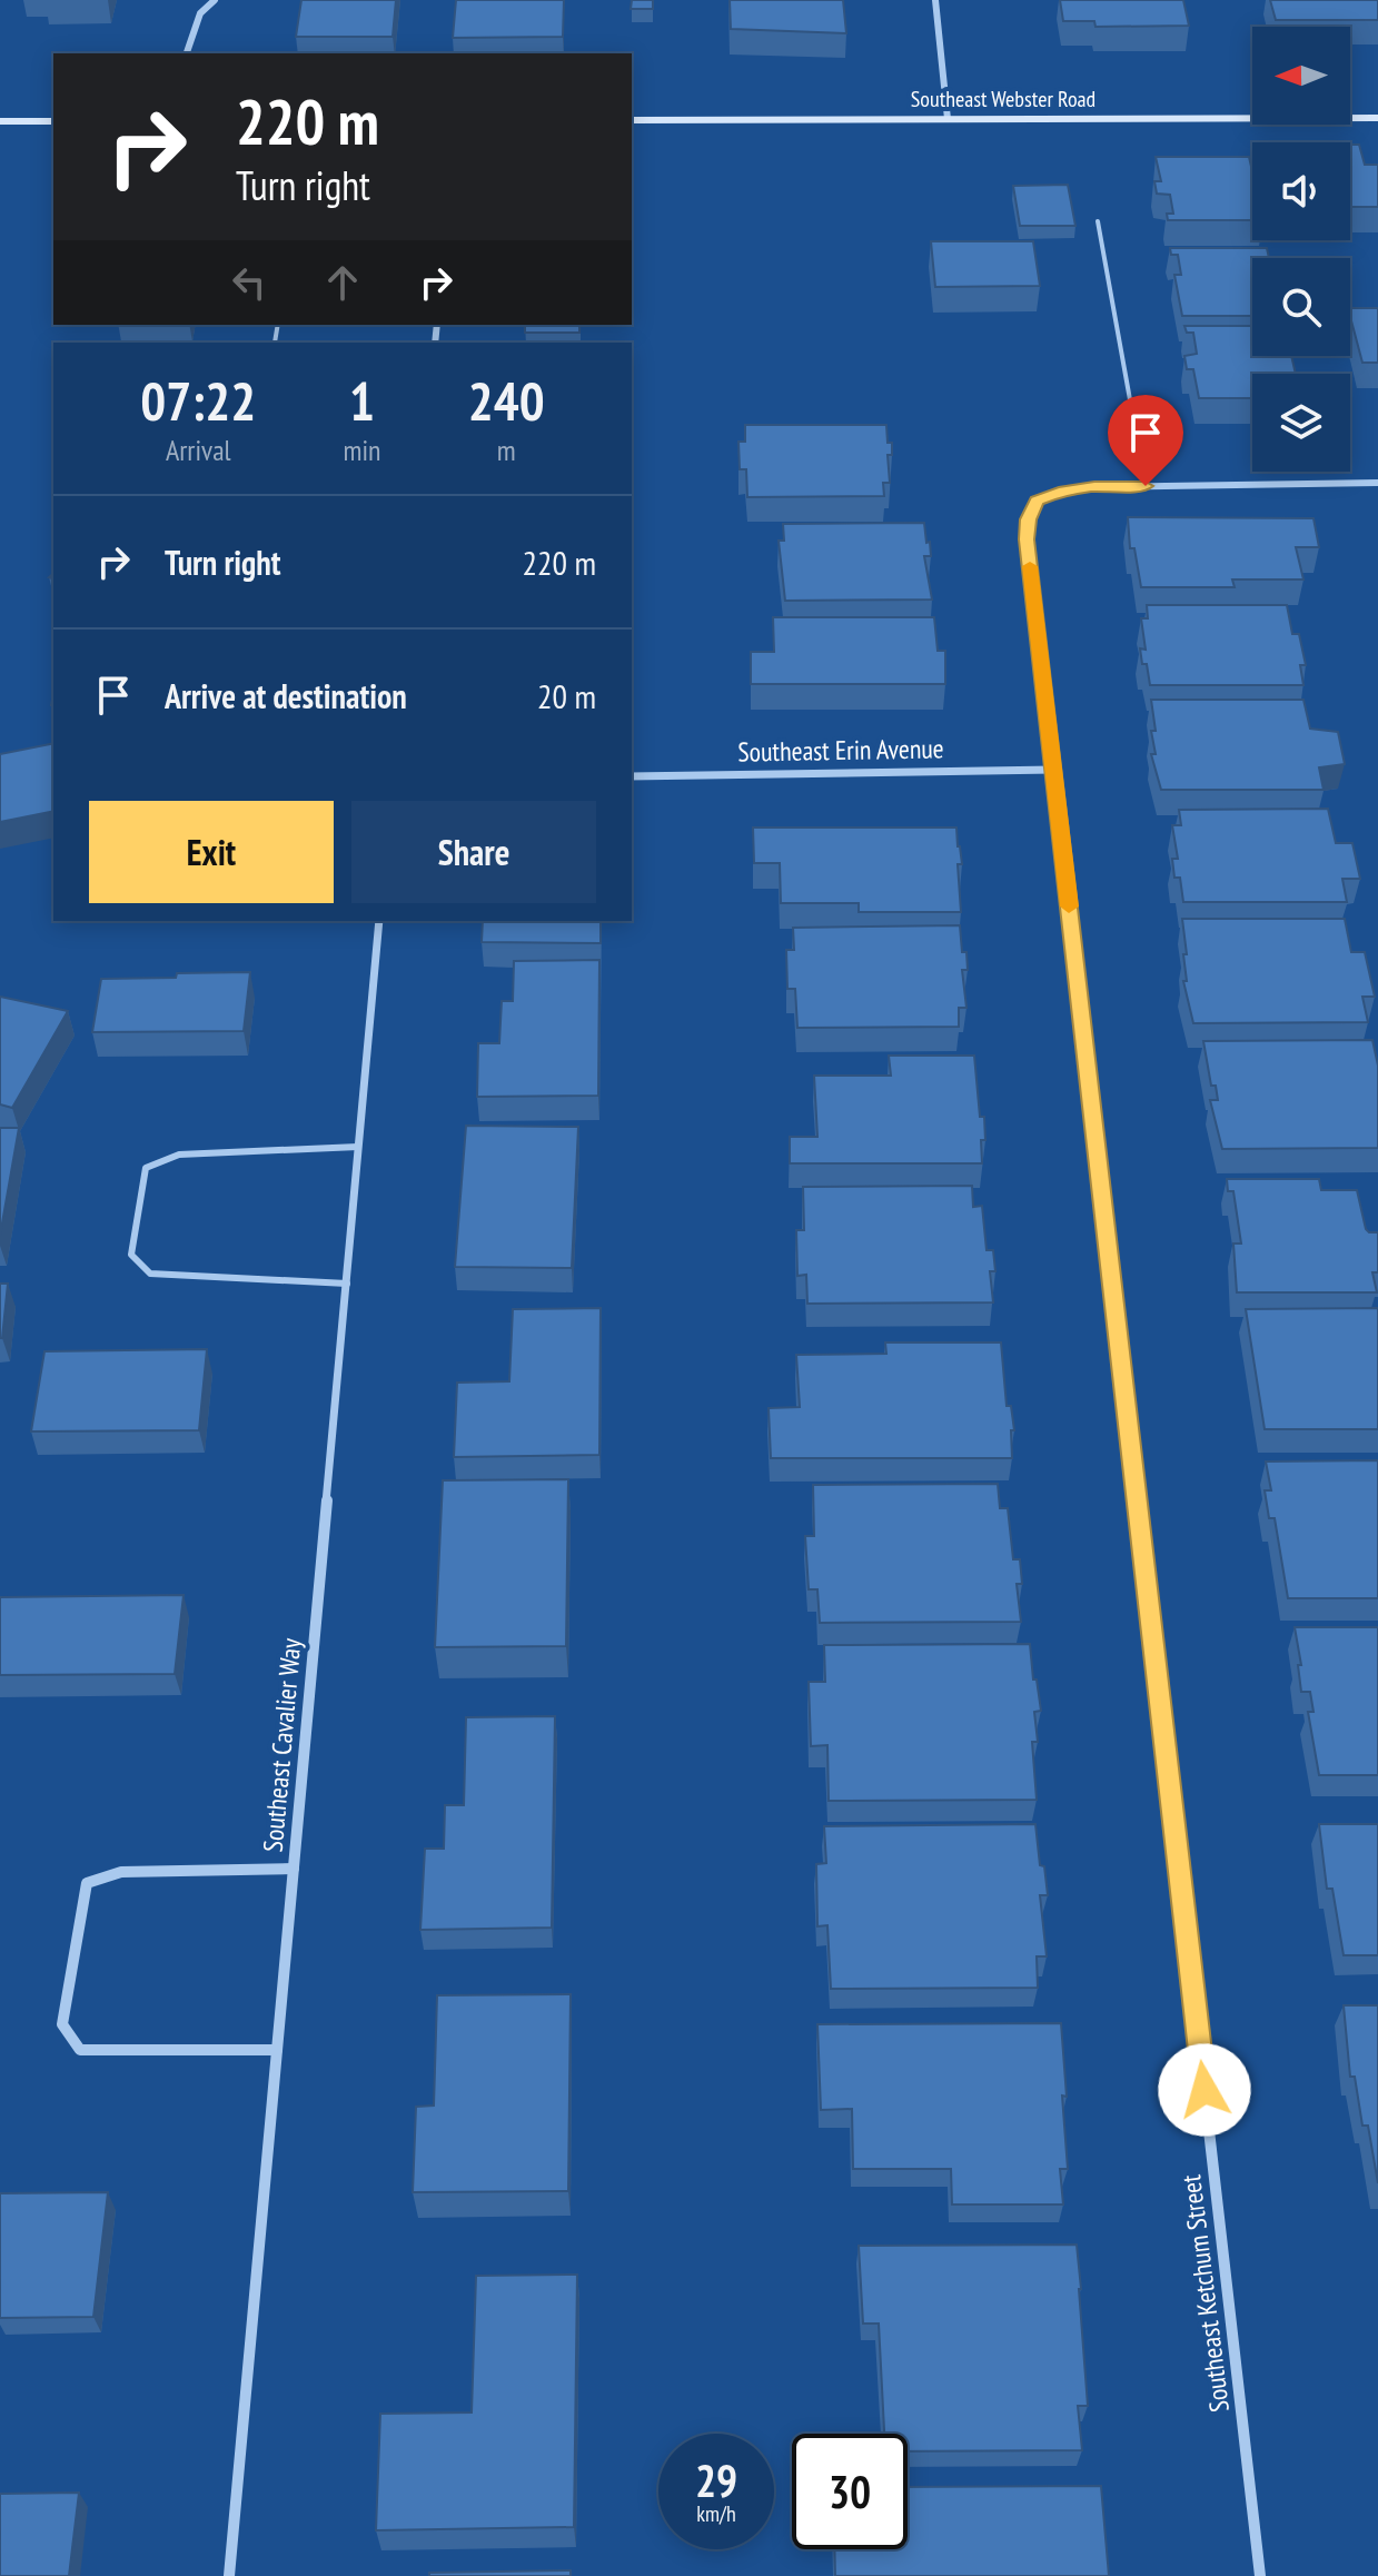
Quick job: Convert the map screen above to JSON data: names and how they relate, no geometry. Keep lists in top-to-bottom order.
{
  "streets": {
    "main road": ["Southeast Webster Road"],
    "street": ["Southeast Erin Avenue", "Southeast Cavalier Way", "Southeast Ketchum Street"]
  },
  "crossings": [
    ["Southeast Erin Avenue", "Southeast Ketchum Street"]
  ],
  "north": "left",
  "page": {
    "turn": ["220 m", "Turn right"],
    "eta": [
      "07:22",
      "Arrival",
      "1",
      "min",
      "240",
      "m"
    ],
    "list": [
      {
        "name": "Turn right",
        "value": "220 m"
      },
      {
        "name": "Arrive at destination",
        "value": "20 m"
      }
    ],
    "buttons": ["Exit", "Share"],
    "speed": "29 km/h",
    "limit": "30"
  }
}
